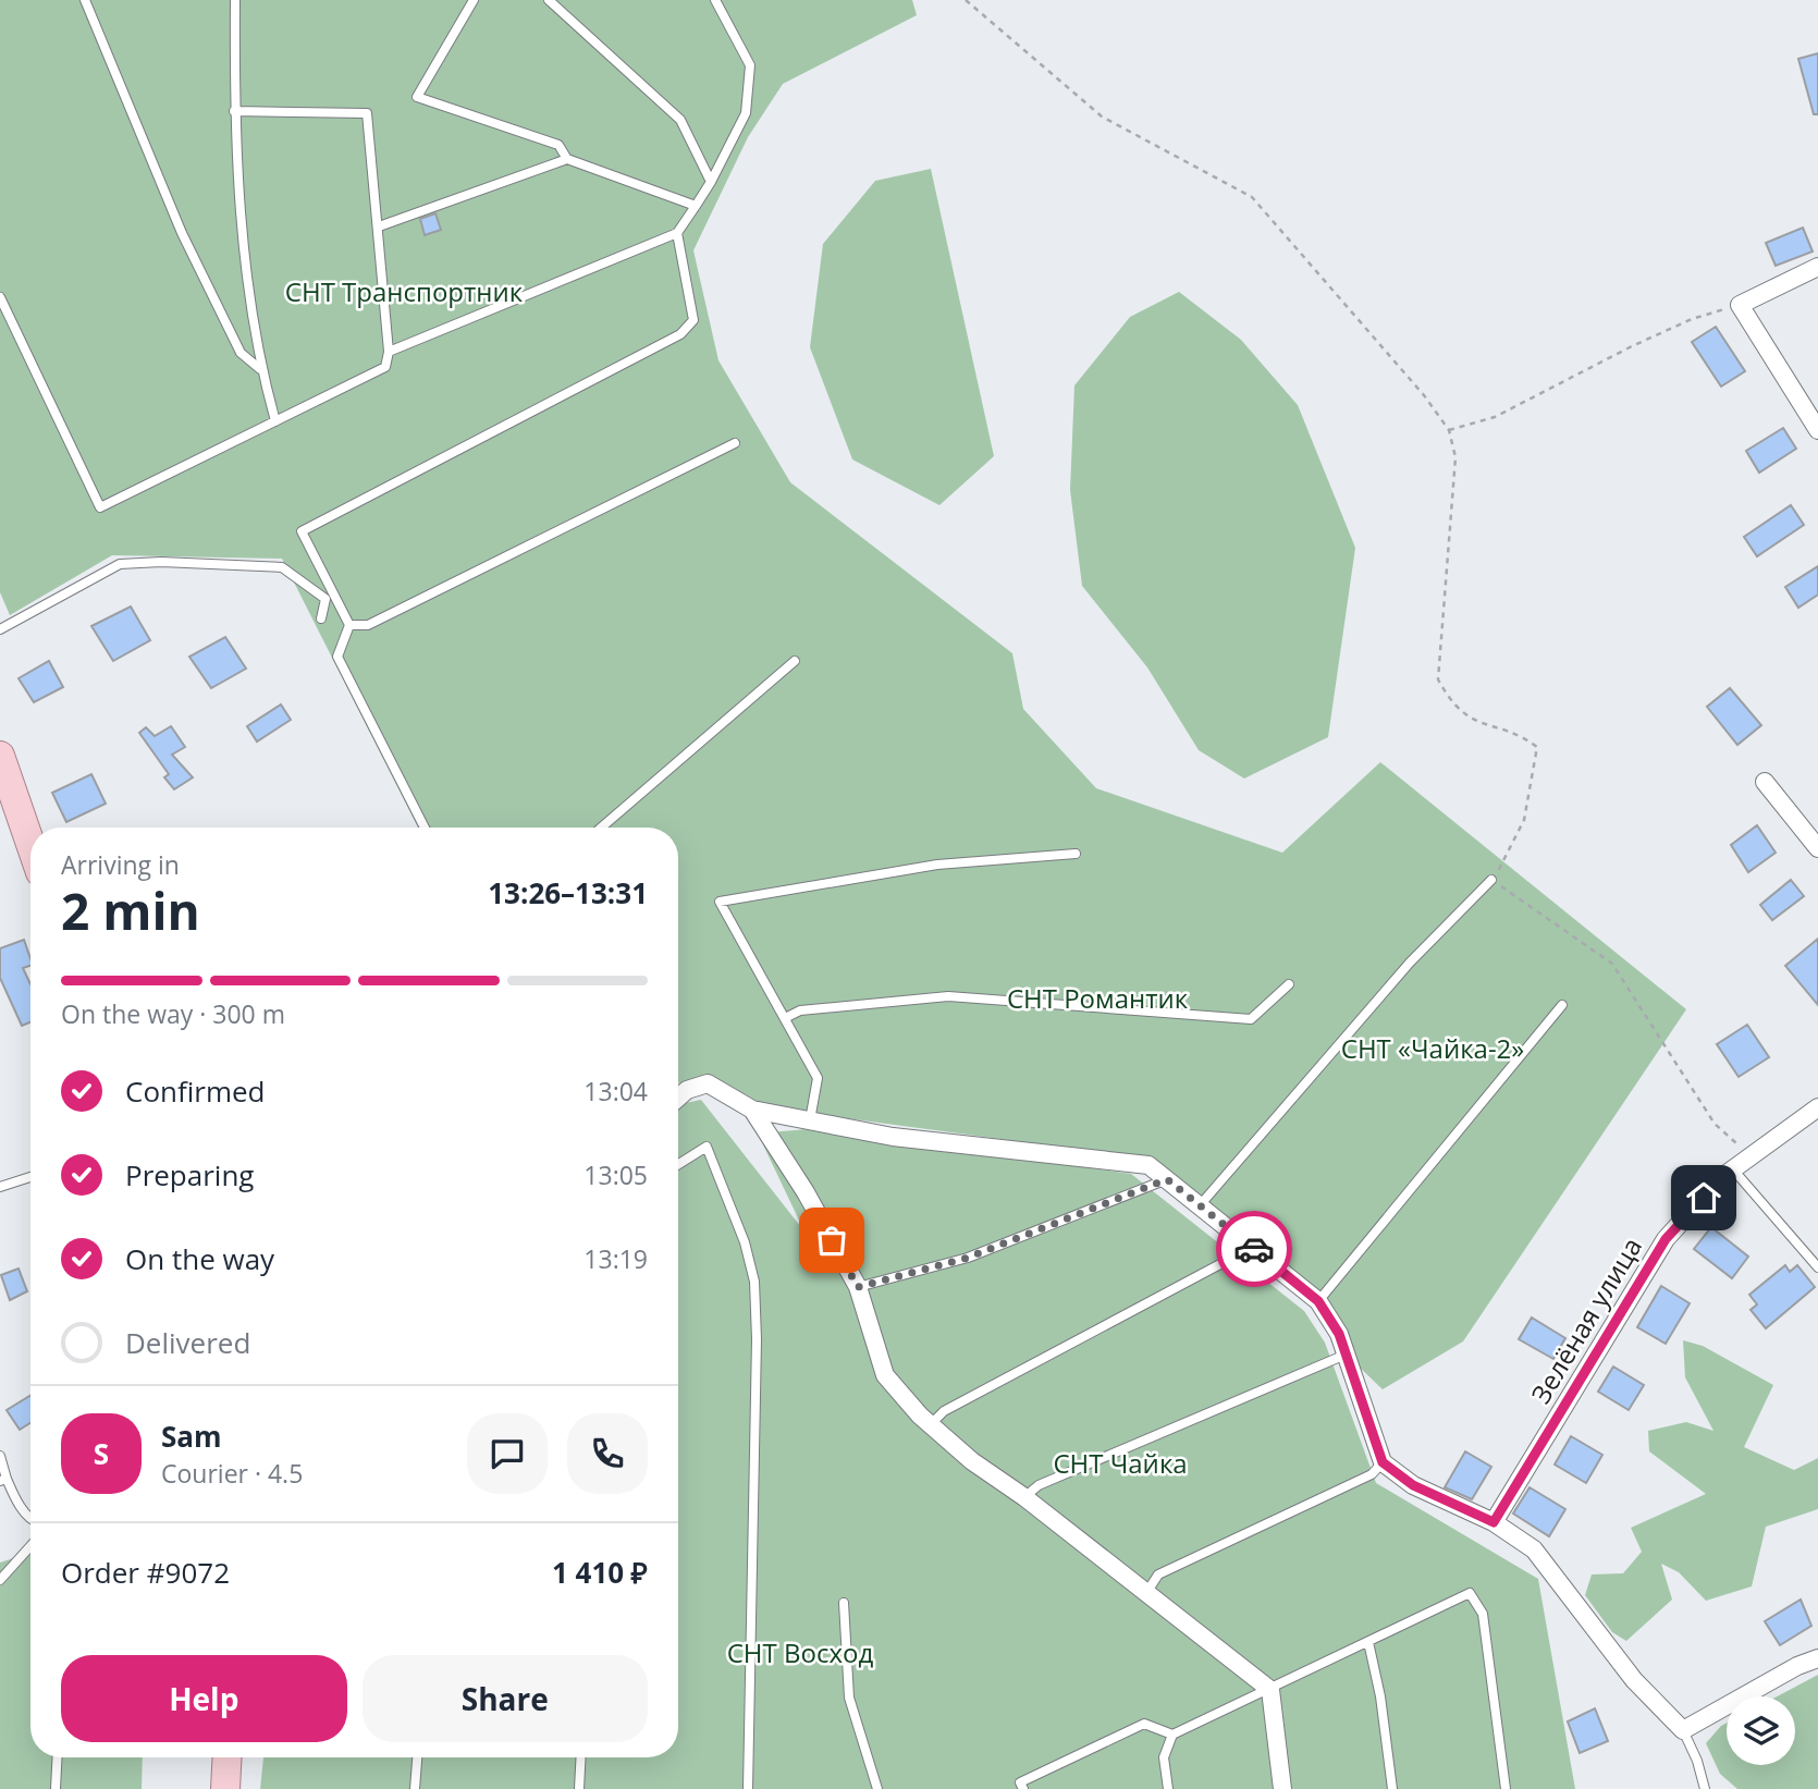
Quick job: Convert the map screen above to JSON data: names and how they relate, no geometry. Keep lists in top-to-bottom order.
{
  "streets": {
    "street": ["Зелёная улица"]
  },
  "parks": [
    "СНТ Транспортник",
    "СНТ Романтик",
    "СНТ «Чайка-2»",
    "СНТ Чайка",
    "СНТ Восход"
  ],
  "page": {
    "heading": ["2 min", "Arriving in", "13:26–13:31"],
    "panel": [
      "Sam",
      "Courier · 4.5",
      "Order #9072",
      "1 410 ₽"
    ],
    "bar": "On the way · 300 m",
    "list": [
      ["Confirmed", "13:04"],
      ["Preparing", "13:05"],
      ["On the way", "13:19"],
      "Delivered"
    ],
    "round": "S",
    "buttons": ["Help", "Share"]
  }
}
